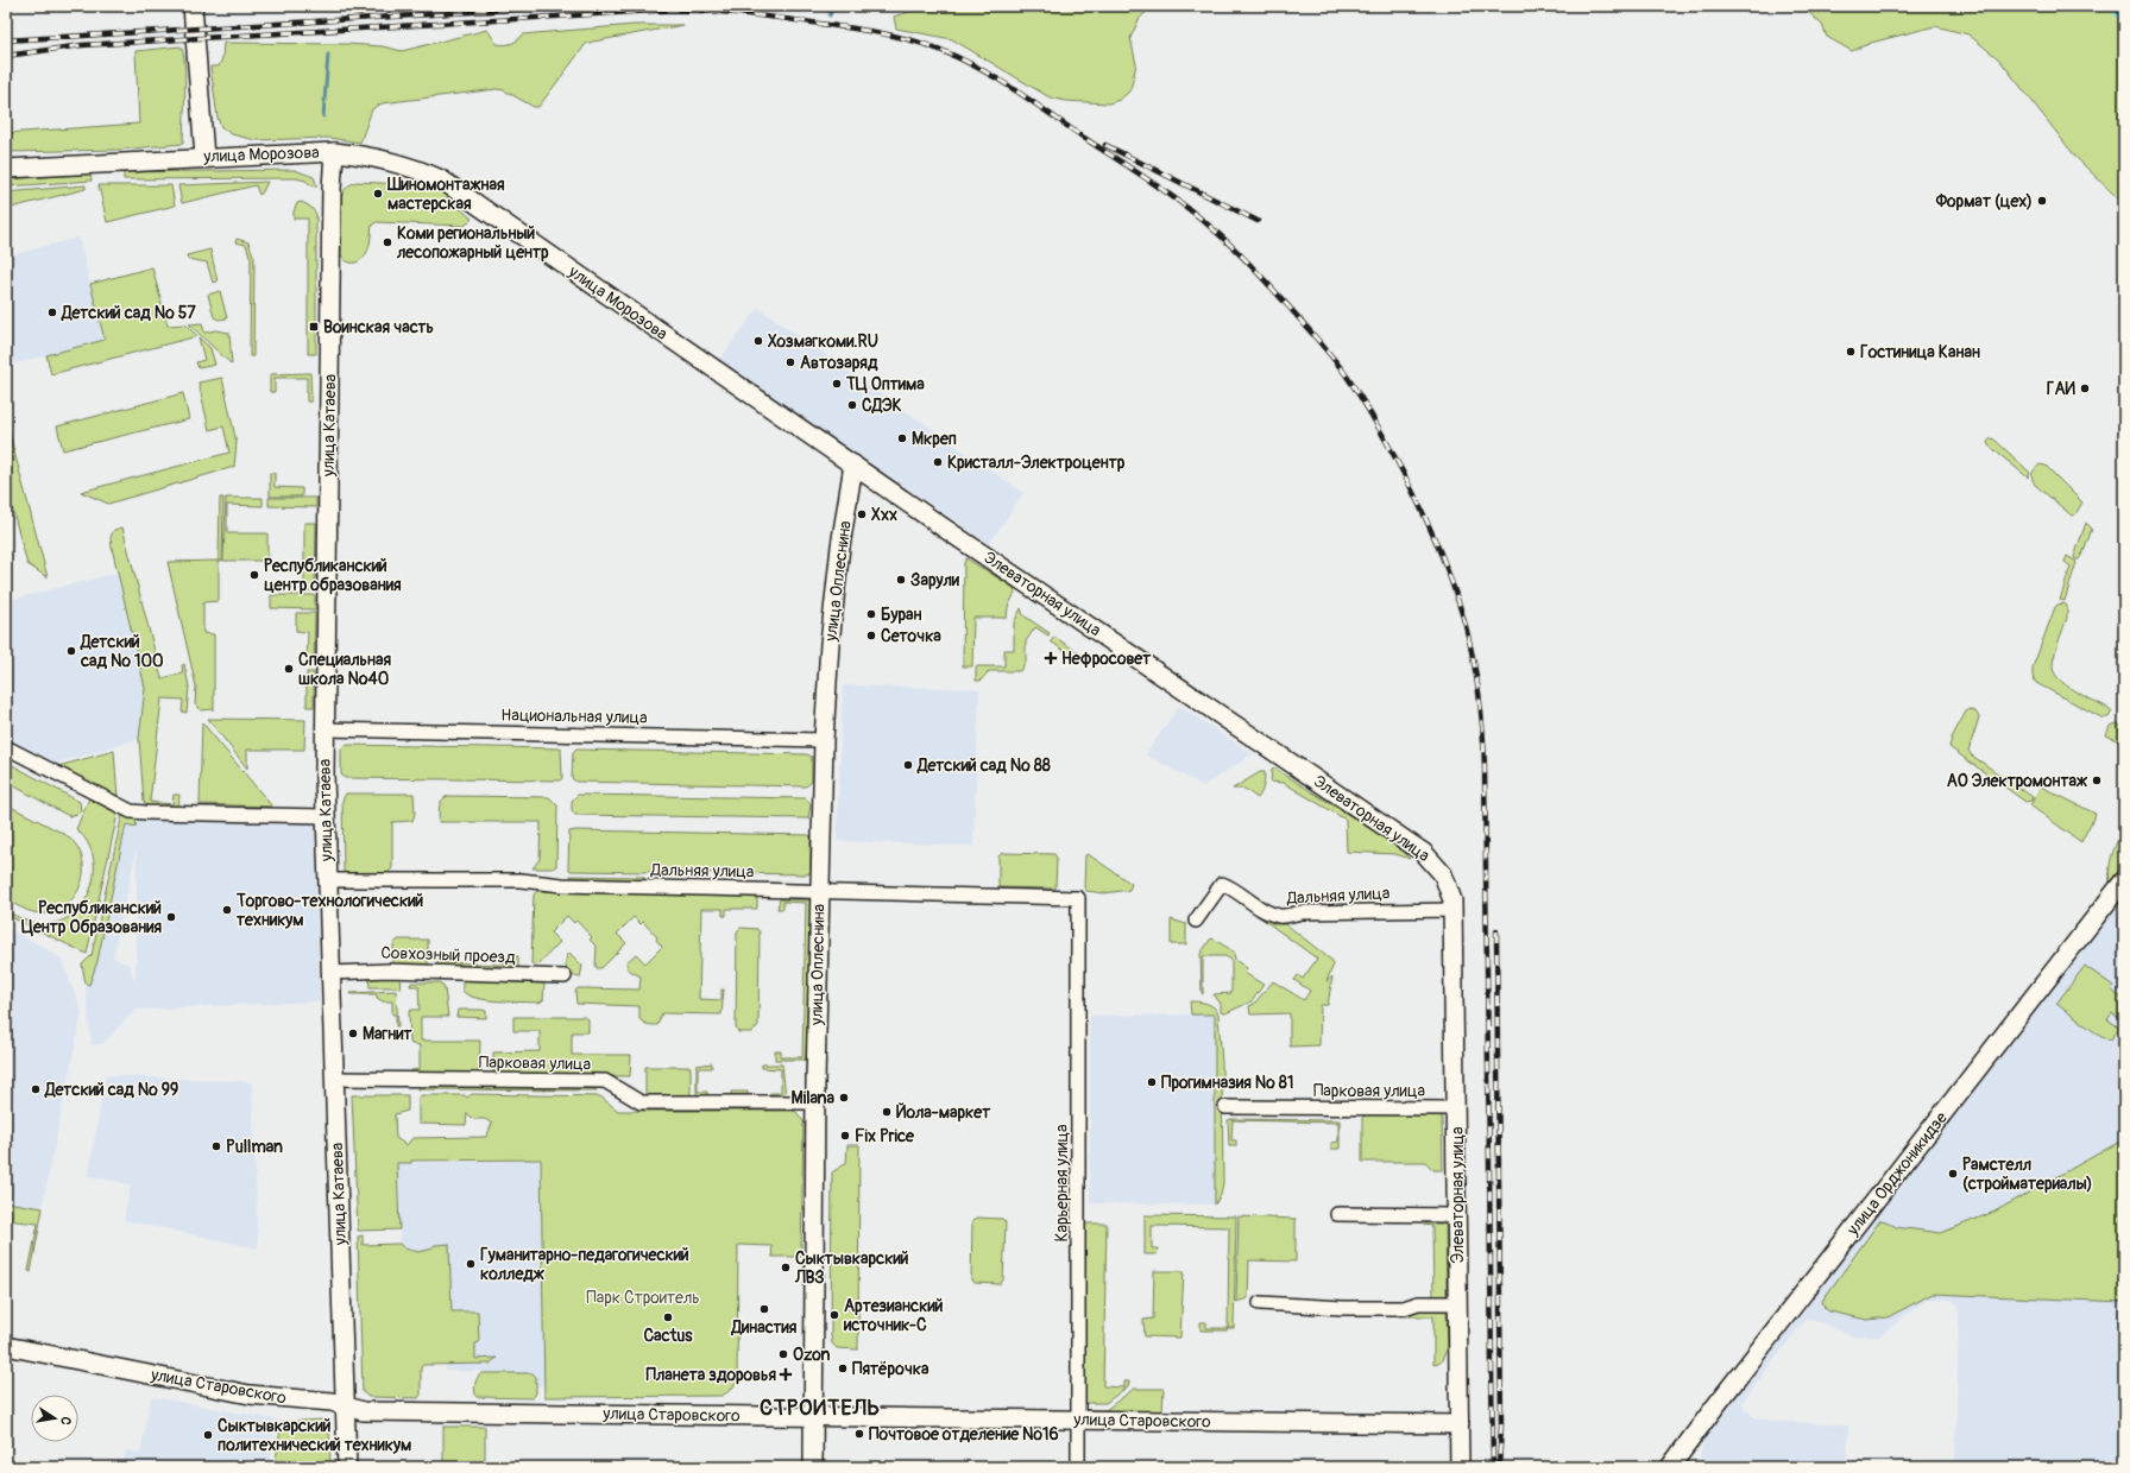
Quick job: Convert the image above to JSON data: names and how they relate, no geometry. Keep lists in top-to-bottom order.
{
  "streets": {
    "street": [
      "улица Морозова",
      "улица Катаева",
      "улица Оплеснина",
      "Элеваторная улица",
      "Национальная улица",
      "Дальняя улица",
      "Совхозный проезд",
      "Парковая улица",
      "улица Орджоникидзе",
      "Карьерная улица",
      "улица Старовского"
    ]
  },
  "crossings": [
    ["улица Морозова", "улица Катаева"],
    ["улица Морозова", "улица Оплеснина"],
    ["улица Морозова", "Элеваторная улица"],
    ["улица Катаева", "Национальная улица"],
    ["улица Катаева", "Дальняя улица"],
    ["улица Катаева", "Совхозный проезд"],
    ["улица Катаева", "Парковая улица"],
    ["улица Катаева", "улица Старовского"],
    ["улица Оплеснина", "Элеваторная улица"],
    ["улица Оплеснина", "Национальная улица"],
    ["улица Оплеснина", "Дальняя улица"],
    ["улица Оплеснина", "Парковая улица"],
    ["улица Оплеснина", "улица Старовского"],
    ["Элеваторная улица", "Дальняя улица"],
    ["Элеваторная улица", "Парковая улица"],
    ["Элеваторная улица", "улица Старовского"],
    ["Дальняя улица", "Карьерная улица"],
    ["Карьерная улица", "улица Старовского"]
  ],
  "districts": ["СТРОИТЕЛЬ"],
  "parks": ["Парк Строитель"],
  "places": {
    "other": [
      "Шиномонтажная мастерская",
      "Формат (цех)",
      "Коми региональный лесопожарный центр",
      "Детский сад № 57",
      "Хозмагкоми.RU",
      "Гостиница Канан",
      "Автозаряд",
      "ТЦ Оптима",
      "ГАИ",
      "СДЭК",
      "Мкреп",
      "Кристалл-Электроцентр",
      "Xxx",
      "Республиканский центр образования",
      "Зарули",
      "Буран",
      "Сеточка",
      "Детский сад № 100",
      "Специальная школа №40",
      "Детский сад № 88",
      "АО Электромонтаж",
      "Торгово-технологический техникум",
      "Республиканский Центр Образования",
      "Магнит",
      "Прогимназия № 81",
      "Детский сад № 99",
      "Milana",
      "Йола-маркет",
      "Fix Price",
      "Pullman",
      "Рамстелл (стройматериалы)",
      "Гуманитарно-педагогический колледж",
      "Сыктывкарский ЛВЗ",
      "Династия",
      "Артезианский источник-С",
      "Cactus",
      "Ozon",
      "Пятёрочка",
      "Почтовое отделение №16",
      "Сыктывкарский политехнический техникум"
    ],
    "transit": ["Воинская часть"],
    "health": ["Нефросовет", "Планета здоровья"]
  },
  "north": "right"
}
